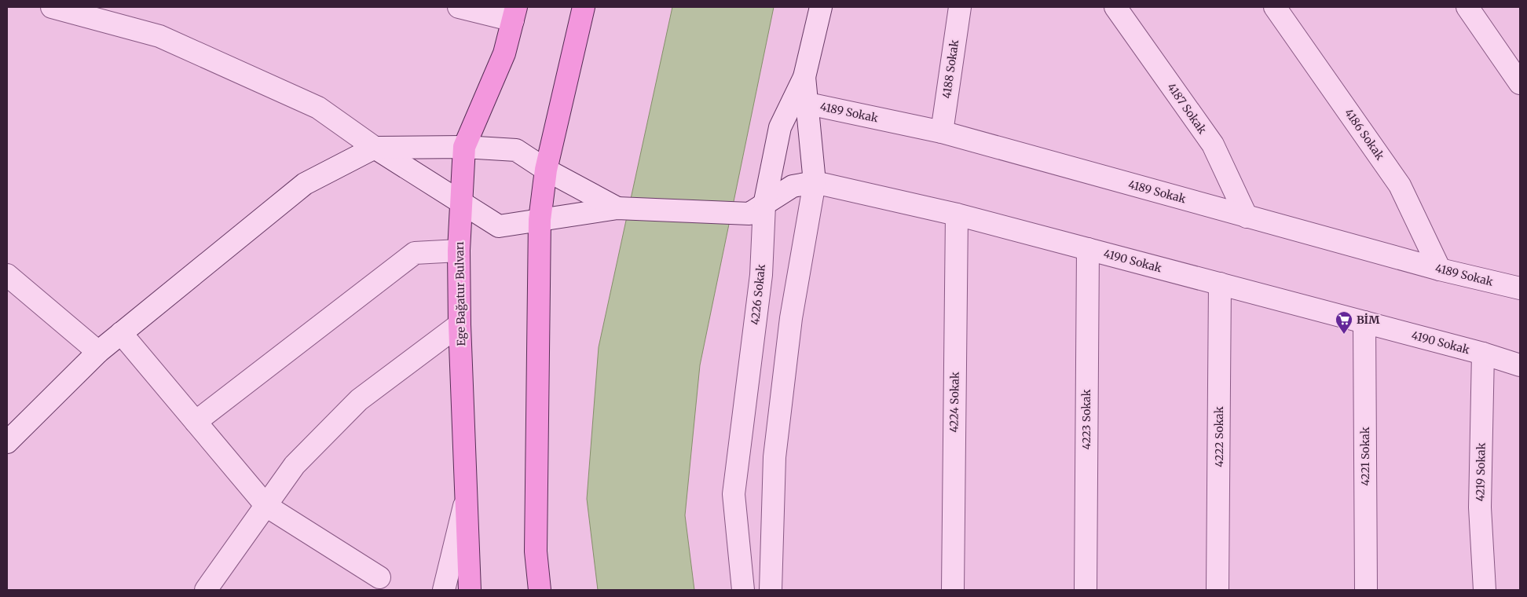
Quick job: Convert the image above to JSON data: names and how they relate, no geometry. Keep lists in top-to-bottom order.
{
  "streets": {
    "main road": ["Ege Bağatur Bulvarı"],
    "street": [
      "4188 Sokak",
      "4187 Sokak",
      "4189 Sokak",
      "4186 Sokak",
      "4190 Sokak",
      "4226 Sokak",
      "4224 Sokak",
      "4223 Sokak",
      "4222 Sokak",
      "4221 Sokak",
      "4219 Sokak"
    ]
  },
  "crossings": [
    ["4188 Sokak", "4189 Sokak"],
    ["4187 Sokak", "4189 Sokak"],
    ["4189 Sokak", "4186 Sokak"],
    ["4189 Sokak", "4226 Sokak"],
    ["4190 Sokak", "4226 Sokak"],
    ["4190 Sokak", "4224 Sokak"],
    ["4190 Sokak", "4223 Sokak"],
    ["4190 Sokak", "4222 Sokak"],
    ["4190 Sokak", "4221 Sokak"],
    ["4190 Sokak", "4219 Sokak"]
  ],
  "places": {
    "supermarket": ["BİM"]
  }
}
